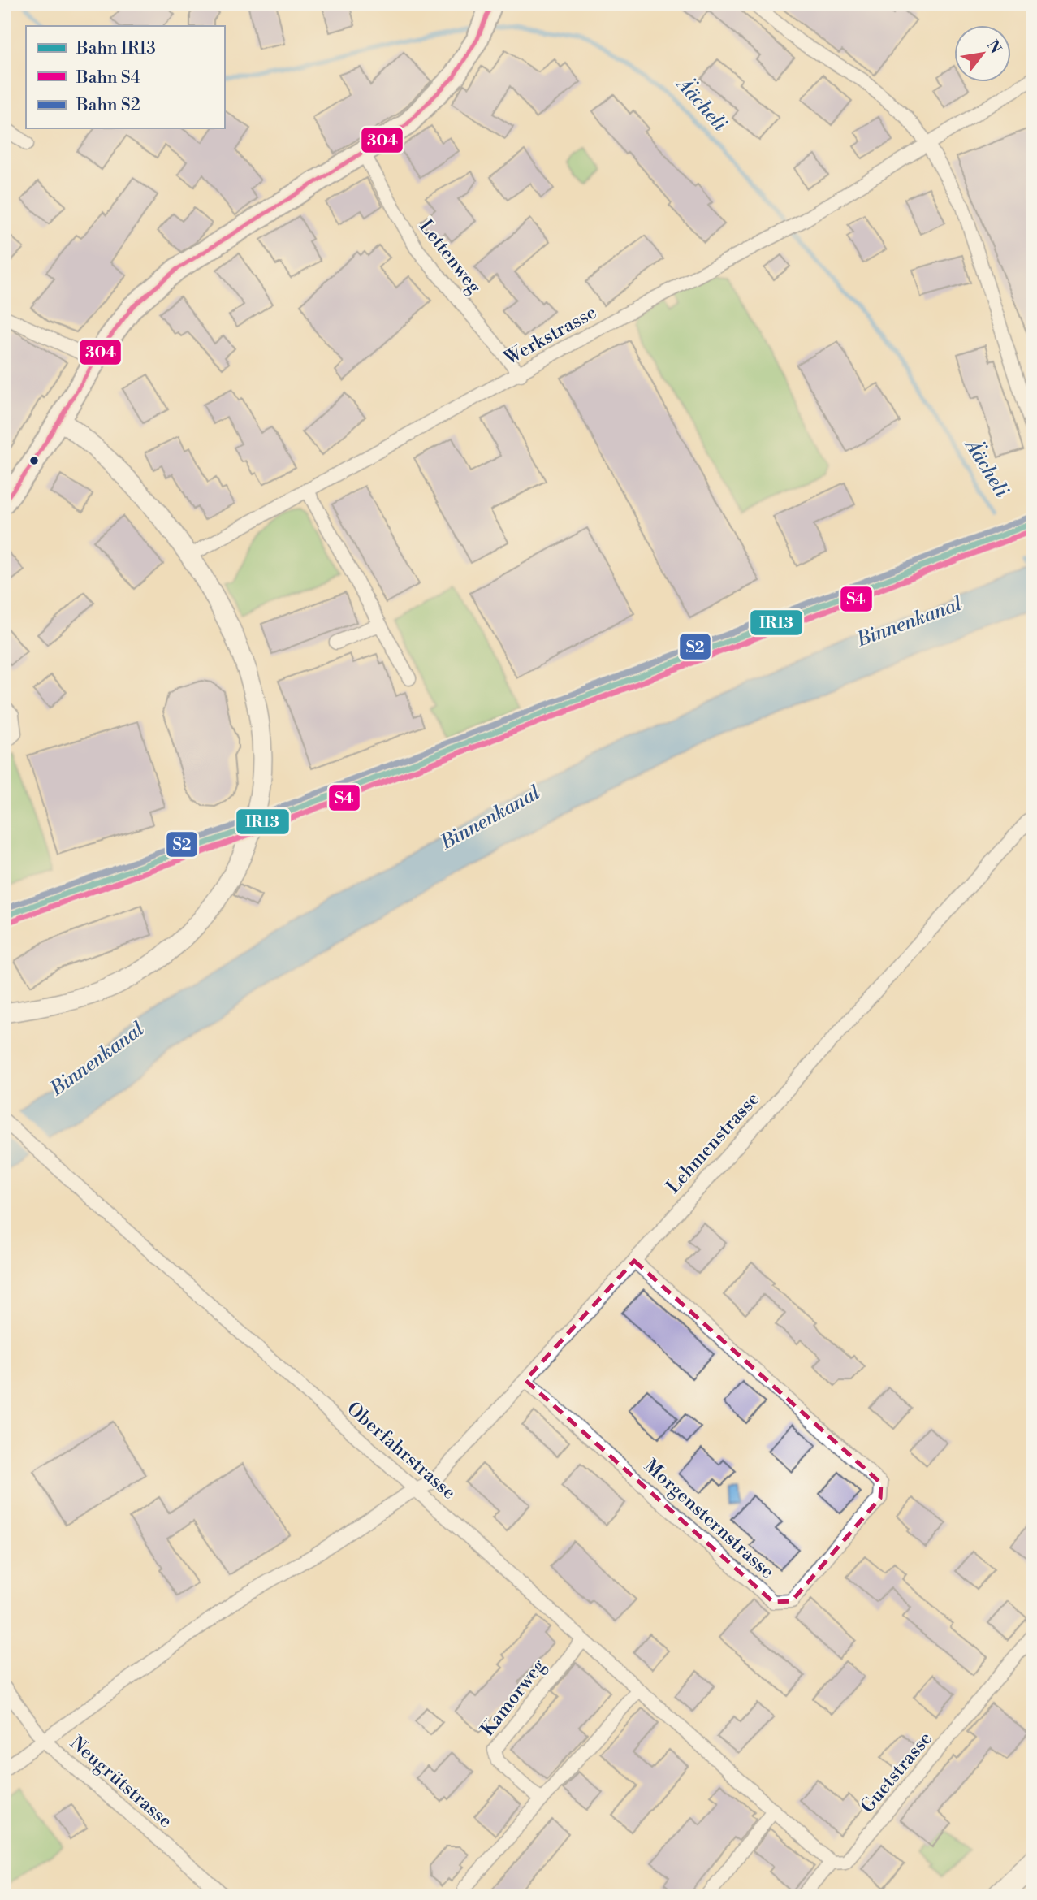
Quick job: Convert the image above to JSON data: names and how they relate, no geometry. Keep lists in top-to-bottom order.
{
  "streets": {
    "street": [
      "Lettenweg",
      "Werkstrasse",
      "Lehmenstrasse",
      "Oberfahrstrasse",
      "Morgensternstrasse",
      "Kamorweg",
      "Guetstrasse",
      "Neugrütstrasse"
    ]
  },
  "crossings": [
    ["Lettenweg", "Werkstrasse"],
    ["Lehmenstrasse", "Oberfahrstrasse"],
    ["Lehmenstrasse", "Morgensternstrasse"],
    ["Lehmenstrasse", "Neugrütstrasse"],
    ["Oberfahrstrasse", "Kamorweg"]
  ],
  "water": ["Äächeli", "Binnenkanal"],
  "lines": [
    "transit line 304",
    "rail line S2",
    "rail line IR13",
    "rail line S4"
  ],
  "legend": ["Bahn IR13", "Bahn S4", "Bahn S2"],
  "north": "top right"
}
